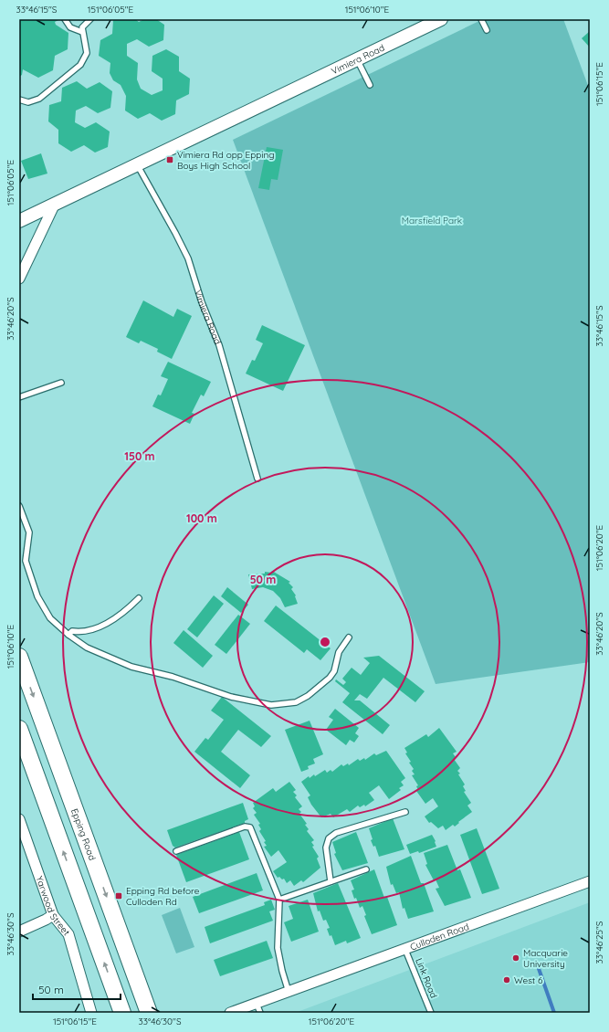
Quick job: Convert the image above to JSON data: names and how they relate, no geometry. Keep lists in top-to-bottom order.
{
  "streets": {
    "main road": ["Epping Road"],
    "street": ["Vimiera Road", "Yarwood Street", "Culloden Road"],
    "lane": ["Link Road"]
  },
  "crossings": [
    ["Culloden Road", "Link Road"]
  ],
  "parks": ["Marsfield Park"],
  "places": {
    "transit": ["Vimiera Rd opp Epping Boys High School", "Epping Rd before Culloden Rd"],
    "other": ["Macquarie University", "West 6"]
  },
  "scale_bar": "50 m",
  "coordinates": [
    "33°46'15\"S",
    "151°06'05\"E",
    "151°06'10\"E",
    "151°06'15\"E",
    "33°46'20\"S",
    "151°06'20\"E",
    "33°46'30\"S",
    "33°46'25\"S"
  ],
  "rings": ["150 m", "100 m", "50 m"]
}
